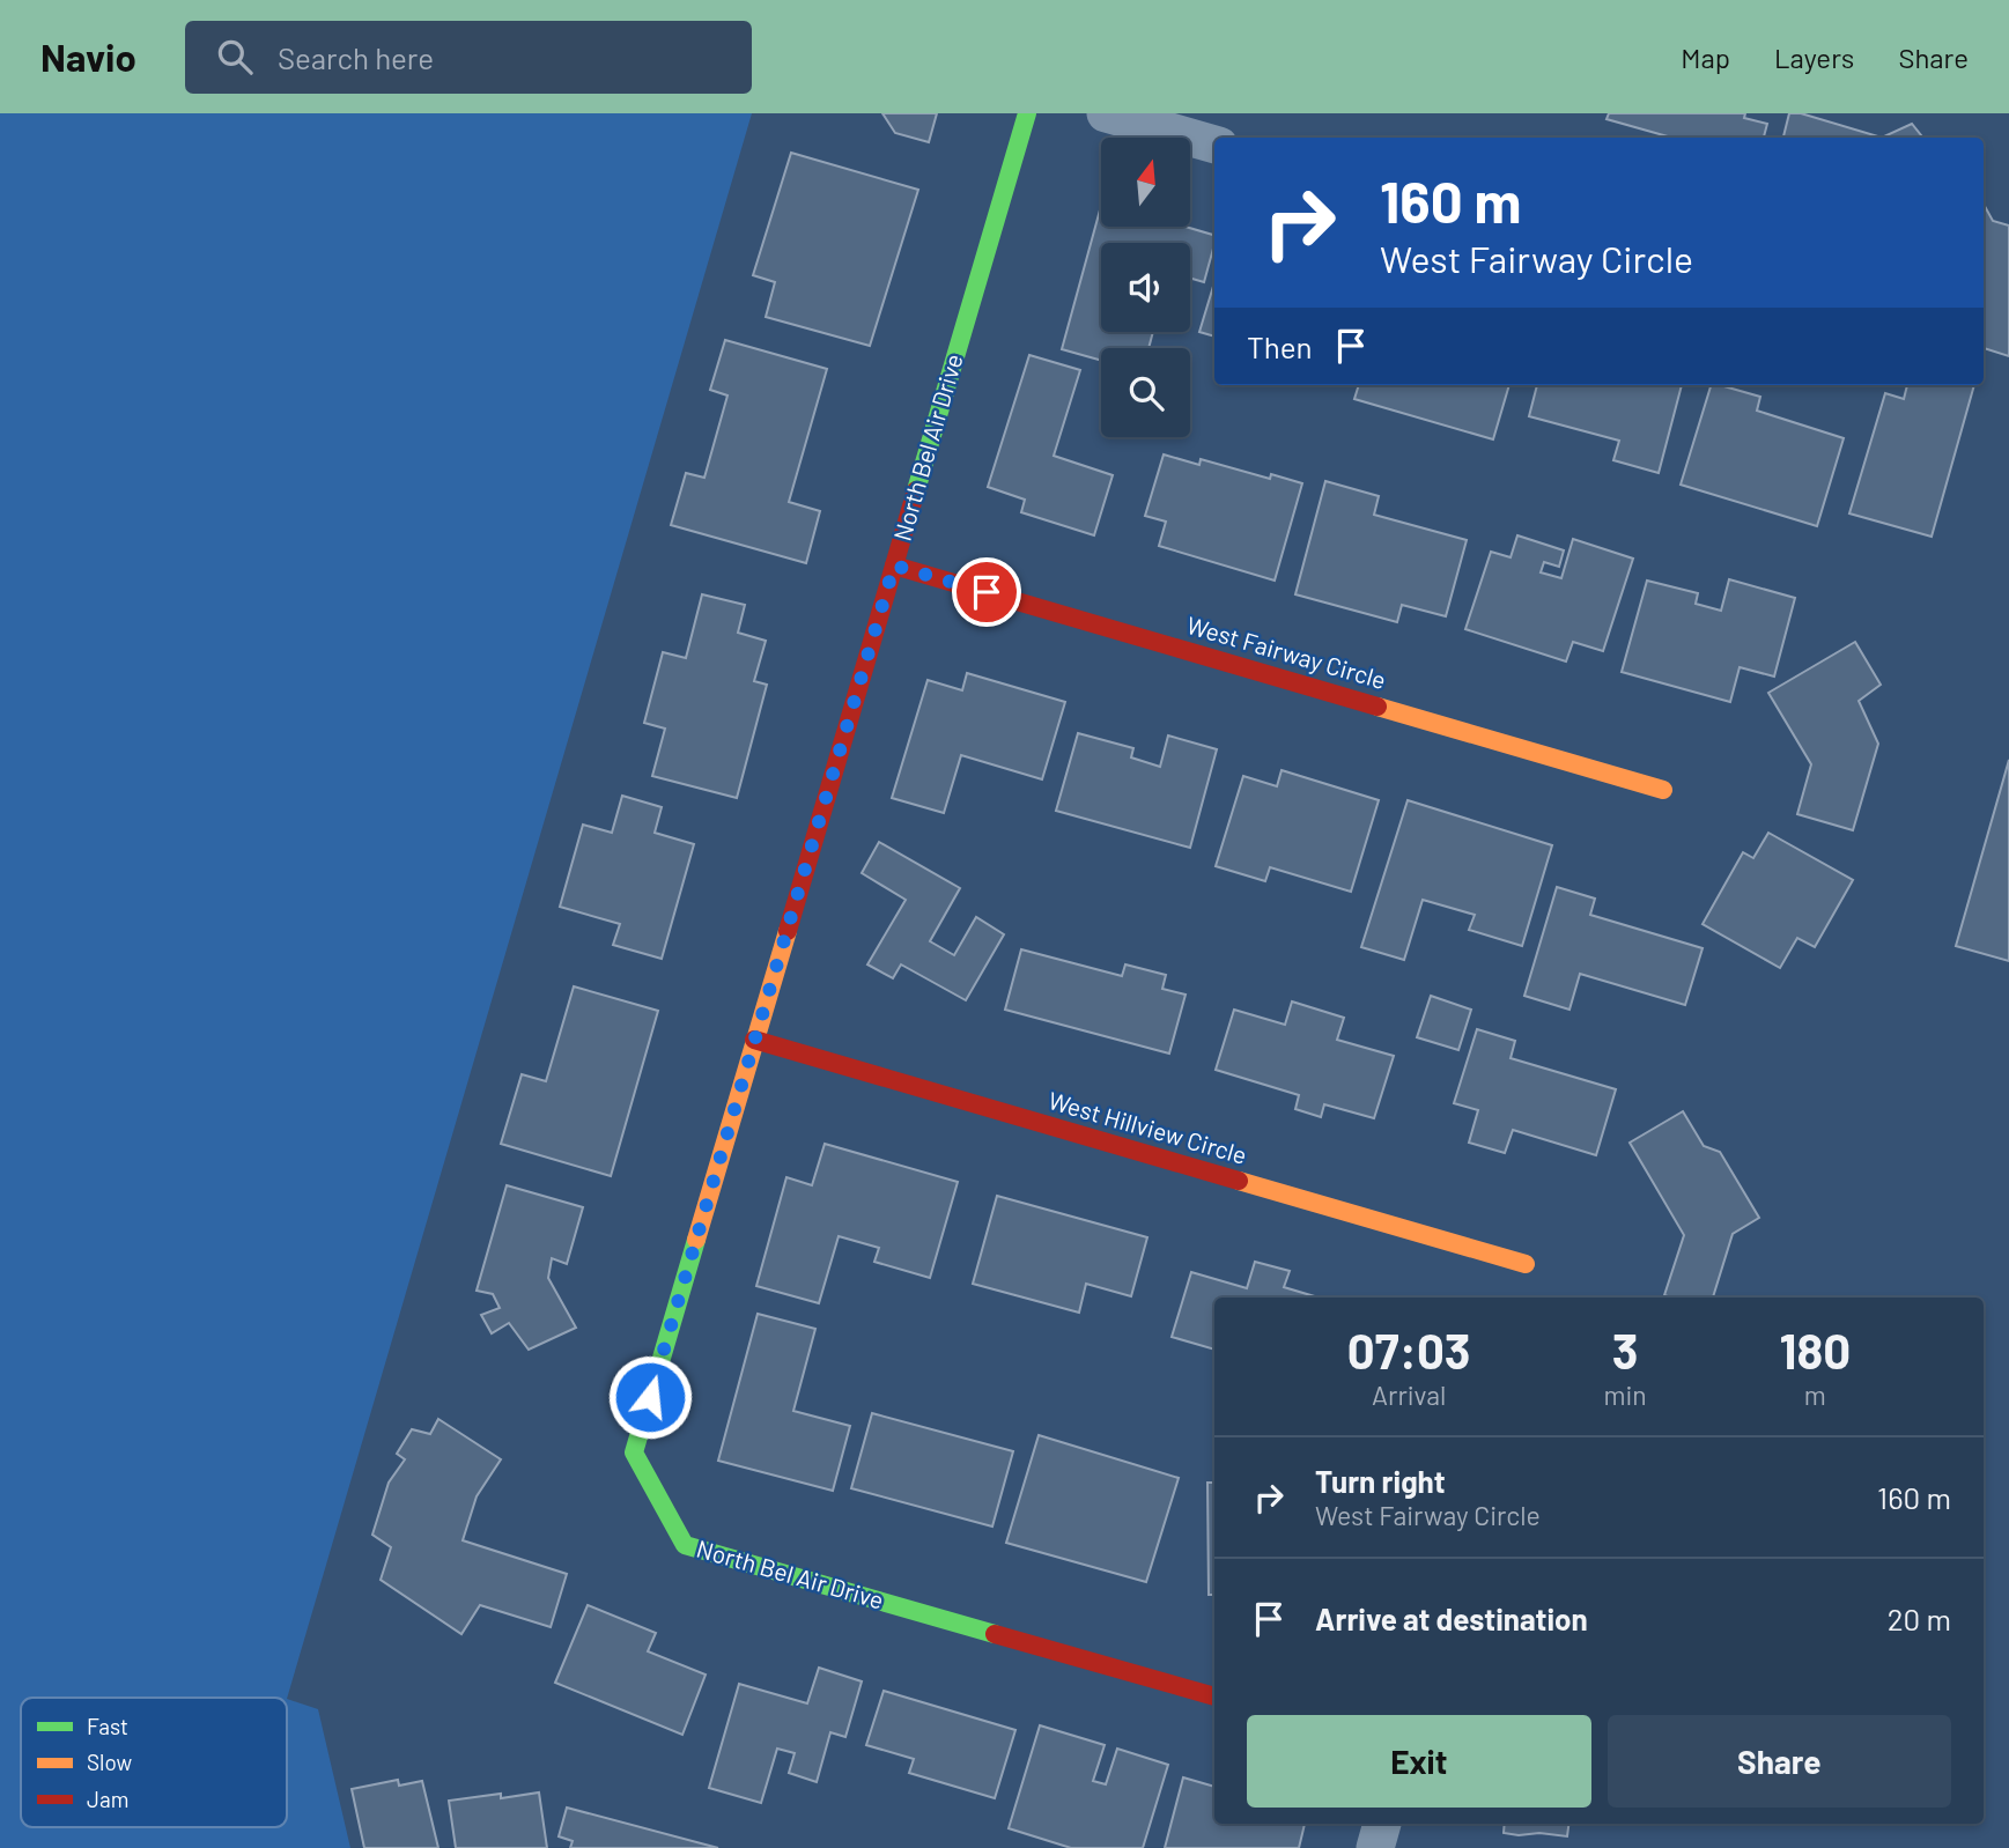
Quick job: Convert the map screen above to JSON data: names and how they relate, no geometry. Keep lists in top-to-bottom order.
{
  "streets": {
    "street": ["North Bel Air Drive", "West Fairway Circle", "West Hillview Circle"]
  },
  "crossings": [
    ["North Bel Air Drive", "West Fairway Circle"],
    ["North Bel Air Drive", "West Hillview Circle"]
  ],
  "legend": ["Fast", "Slow", "Jam"],
  "north": "top",
  "page": {
    "header": "Navio",
    "search": "Search here",
    "nav": ["Map", "Layers", "Share"],
    "turn": ["160 m", "West Fairway Circle"],
    "then": "Then",
    "eta": [
      "07:03",
      "Arrival",
      "3",
      "min",
      "180",
      "m"
    ],
    "list": [
      {
        "name": "Turn right",
        "note": "West Fairway Circle",
        "value": "160 m"
      },
      {
        "name": "Arrive at destination",
        "value": "20 m"
      }
    ],
    "buttons": ["Exit", "Share"]
  }
}
